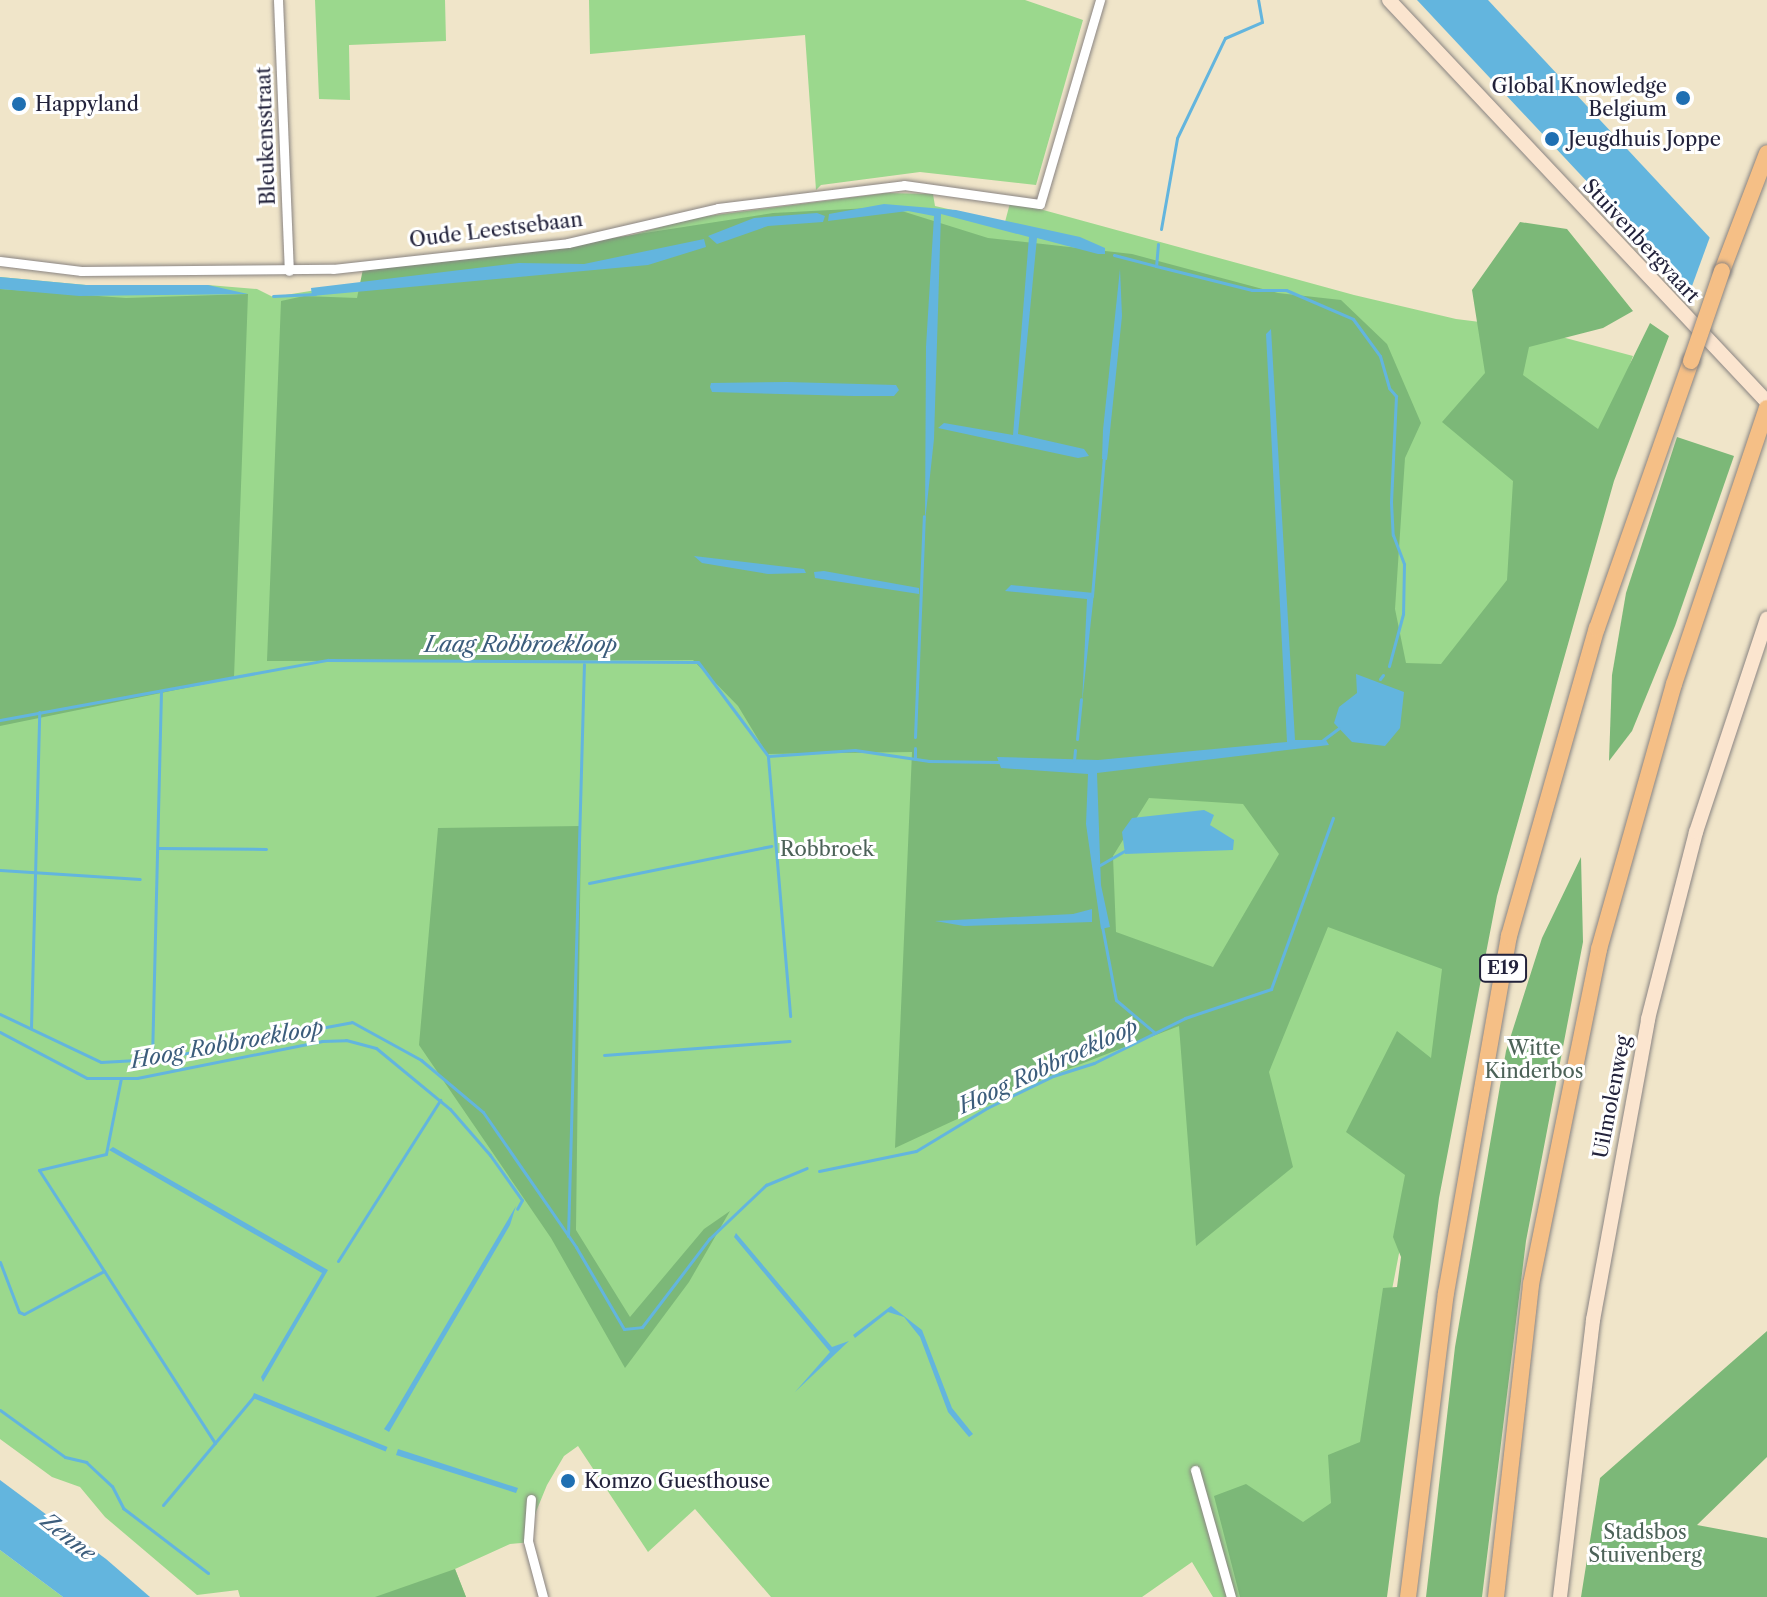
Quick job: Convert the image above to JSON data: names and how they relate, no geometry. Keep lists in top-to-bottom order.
{
  "streets": {
    "highway": ["E19"],
    "main road": ["Stuivenbergvaart", "Uilmolenweg"],
    "street": ["Bleukensstraat", "Oude Leestsebaan"]
  },
  "crossings": [
    ["Bleukensstraat", "Oude Leestsebaan"]
  ],
  "water": ["Laag Robbroekloop", "Hoog Robbroekloop", "Zenne"],
  "parks": ["Robbroek", "Witte Kinderbos", "Stadsbos Stuivenberg"],
  "places": [
    "Global Knowledge Belgium",
    "Happyland",
    "Jeugdhuis Joppe",
    "Komzo Guesthouse"
  ]
}
